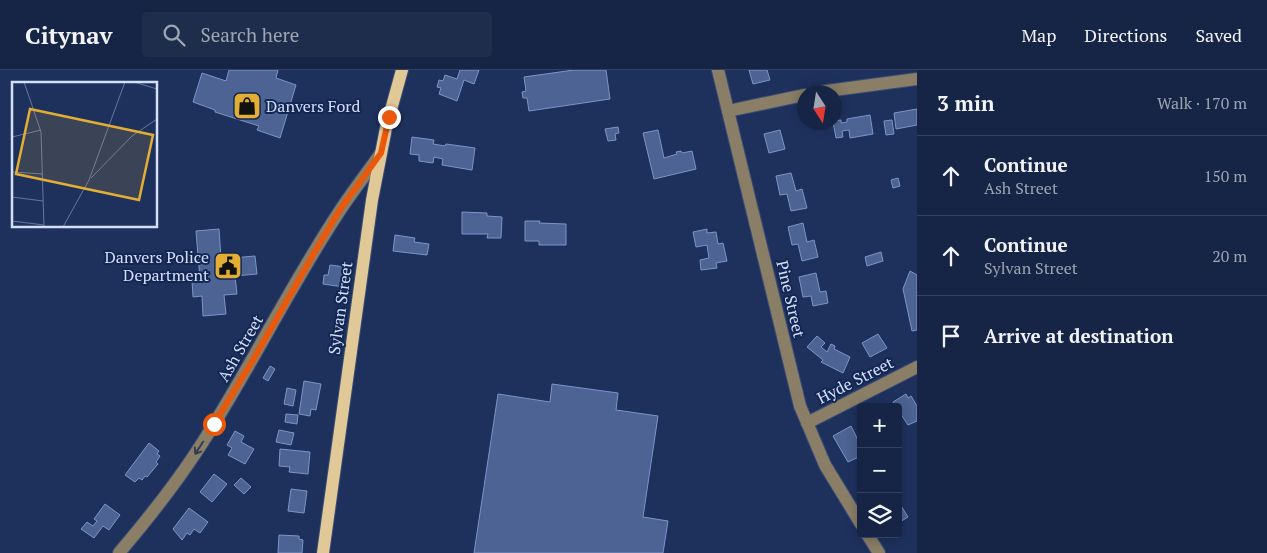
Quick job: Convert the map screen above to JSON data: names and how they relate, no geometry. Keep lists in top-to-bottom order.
{
  "streets": {
    "main road": ["Sylvan Street"],
    "street": ["Pine Street", "Ash Street", "Hyde Street"]
  },
  "crossings": [
    ["Pine Street", "Hyde Street"],
    ["Sylvan Street", "Ash Street"]
  ],
  "one_way": ["Ash Street"],
  "places": {
    "shop": ["Danvers Ford"],
    "public building": ["Danvers Police Department"]
  },
  "north": "bottom",
  "page": {
    "header": "Citynav",
    "search": "Search here",
    "nav": ["Map", "Directions", "Saved"],
    "heading": ["3 min", "Walk · 170 m"],
    "list": [
      ["Continue", "Ash Street", "150 m"],
      ["Continue", "Sylvan Street", "20 m"],
      "Arrive at destination"
    ],
    "map_buttons": ["+", "−"]
  }
}
